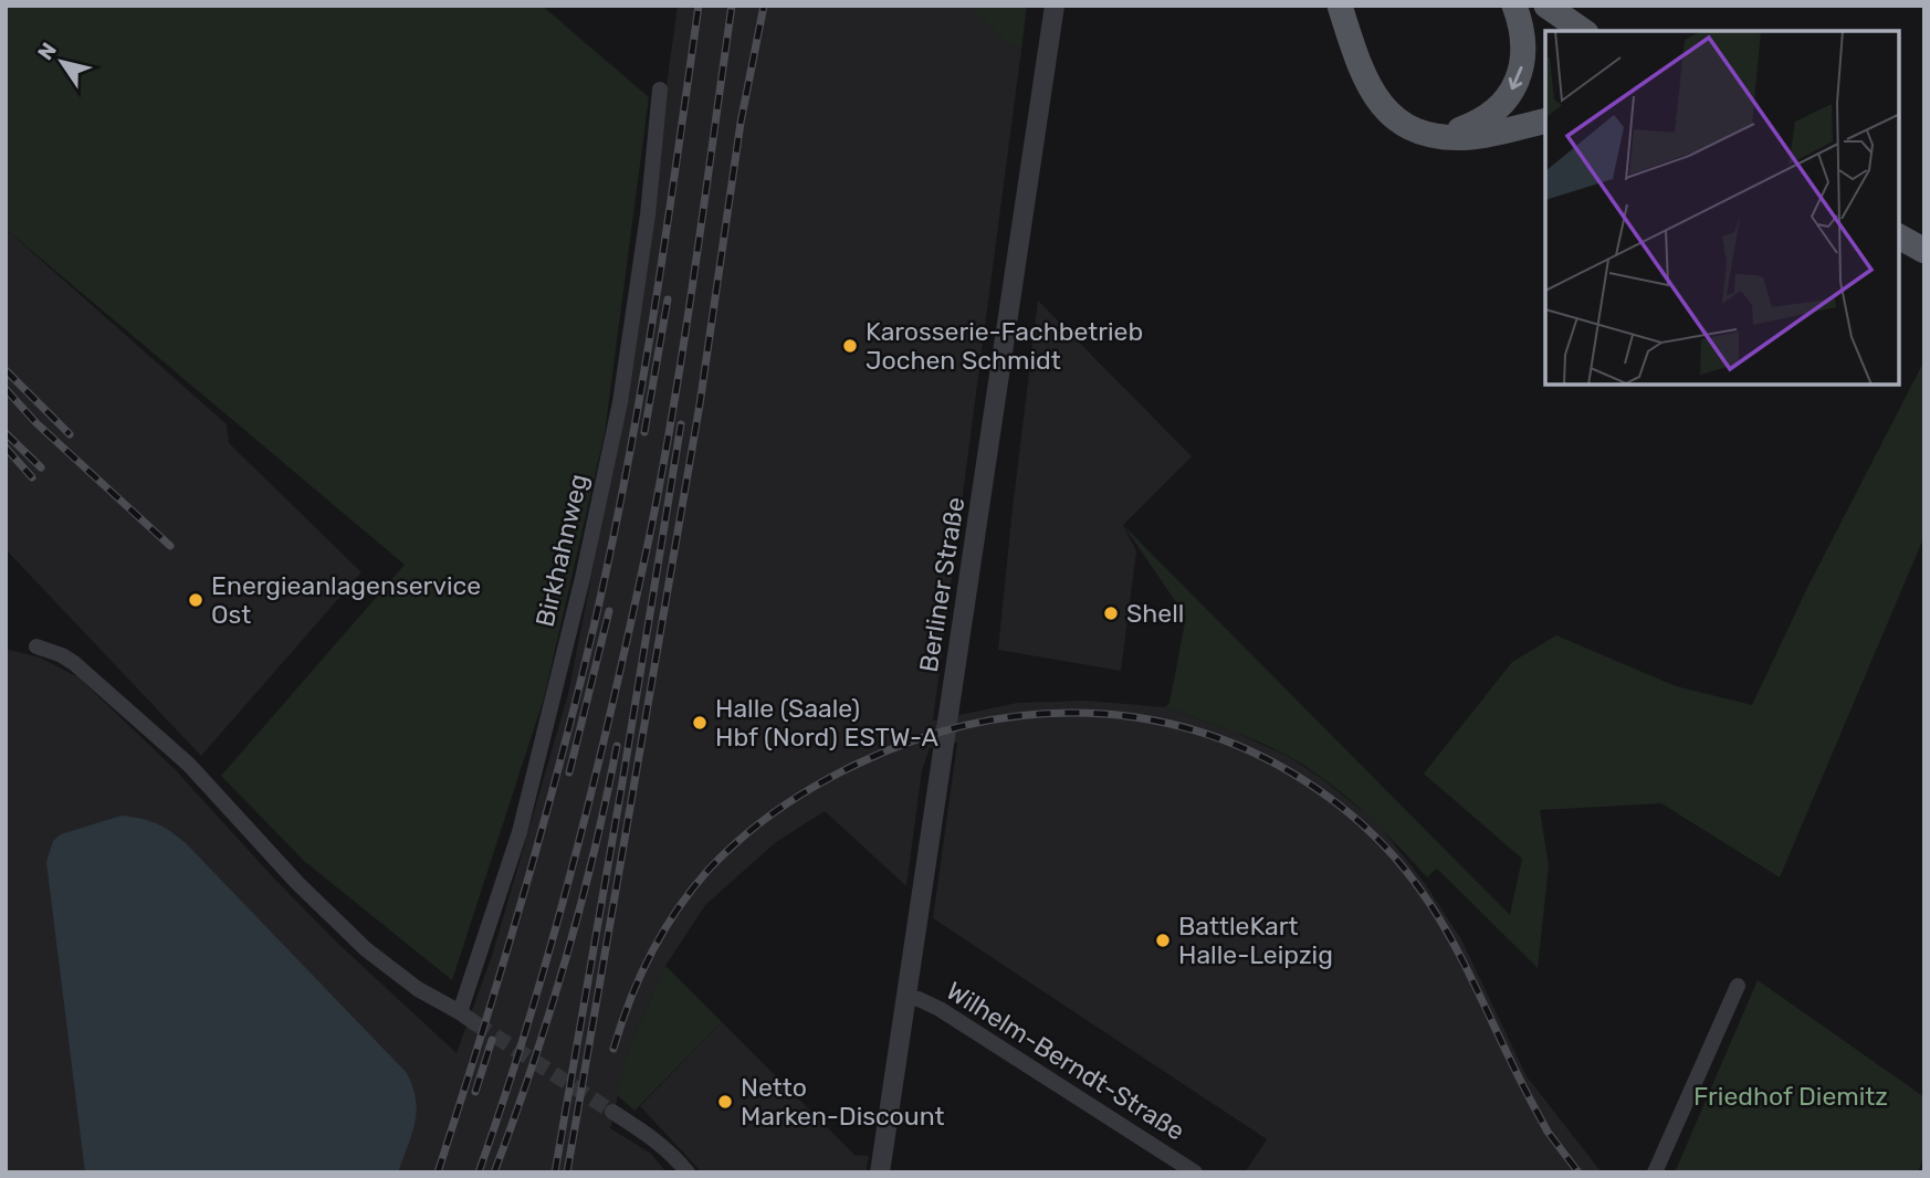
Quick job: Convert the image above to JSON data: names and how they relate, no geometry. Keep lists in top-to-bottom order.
{
  "streets": {
    "street": ["Birkhahnweg", "Berliner Straße", "Wilhelm-Berndt-Straße"]
  },
  "crossings": [
    ["Berliner Straße", "Wilhelm-Berndt-Straße"]
  ],
  "parks": ["Friedhof Diemitz"],
  "places": [
    "Karosserie-Fachbetrieb Jochen Schmidt",
    "Energieanlagenservice Ost",
    "Shell",
    "Halle (Saale) Hbf (Nord) ESTW-A",
    "BattleKart Halle-Leipzig",
    "Netto Marken-Discount"
  ],
  "north": "top left"
}
